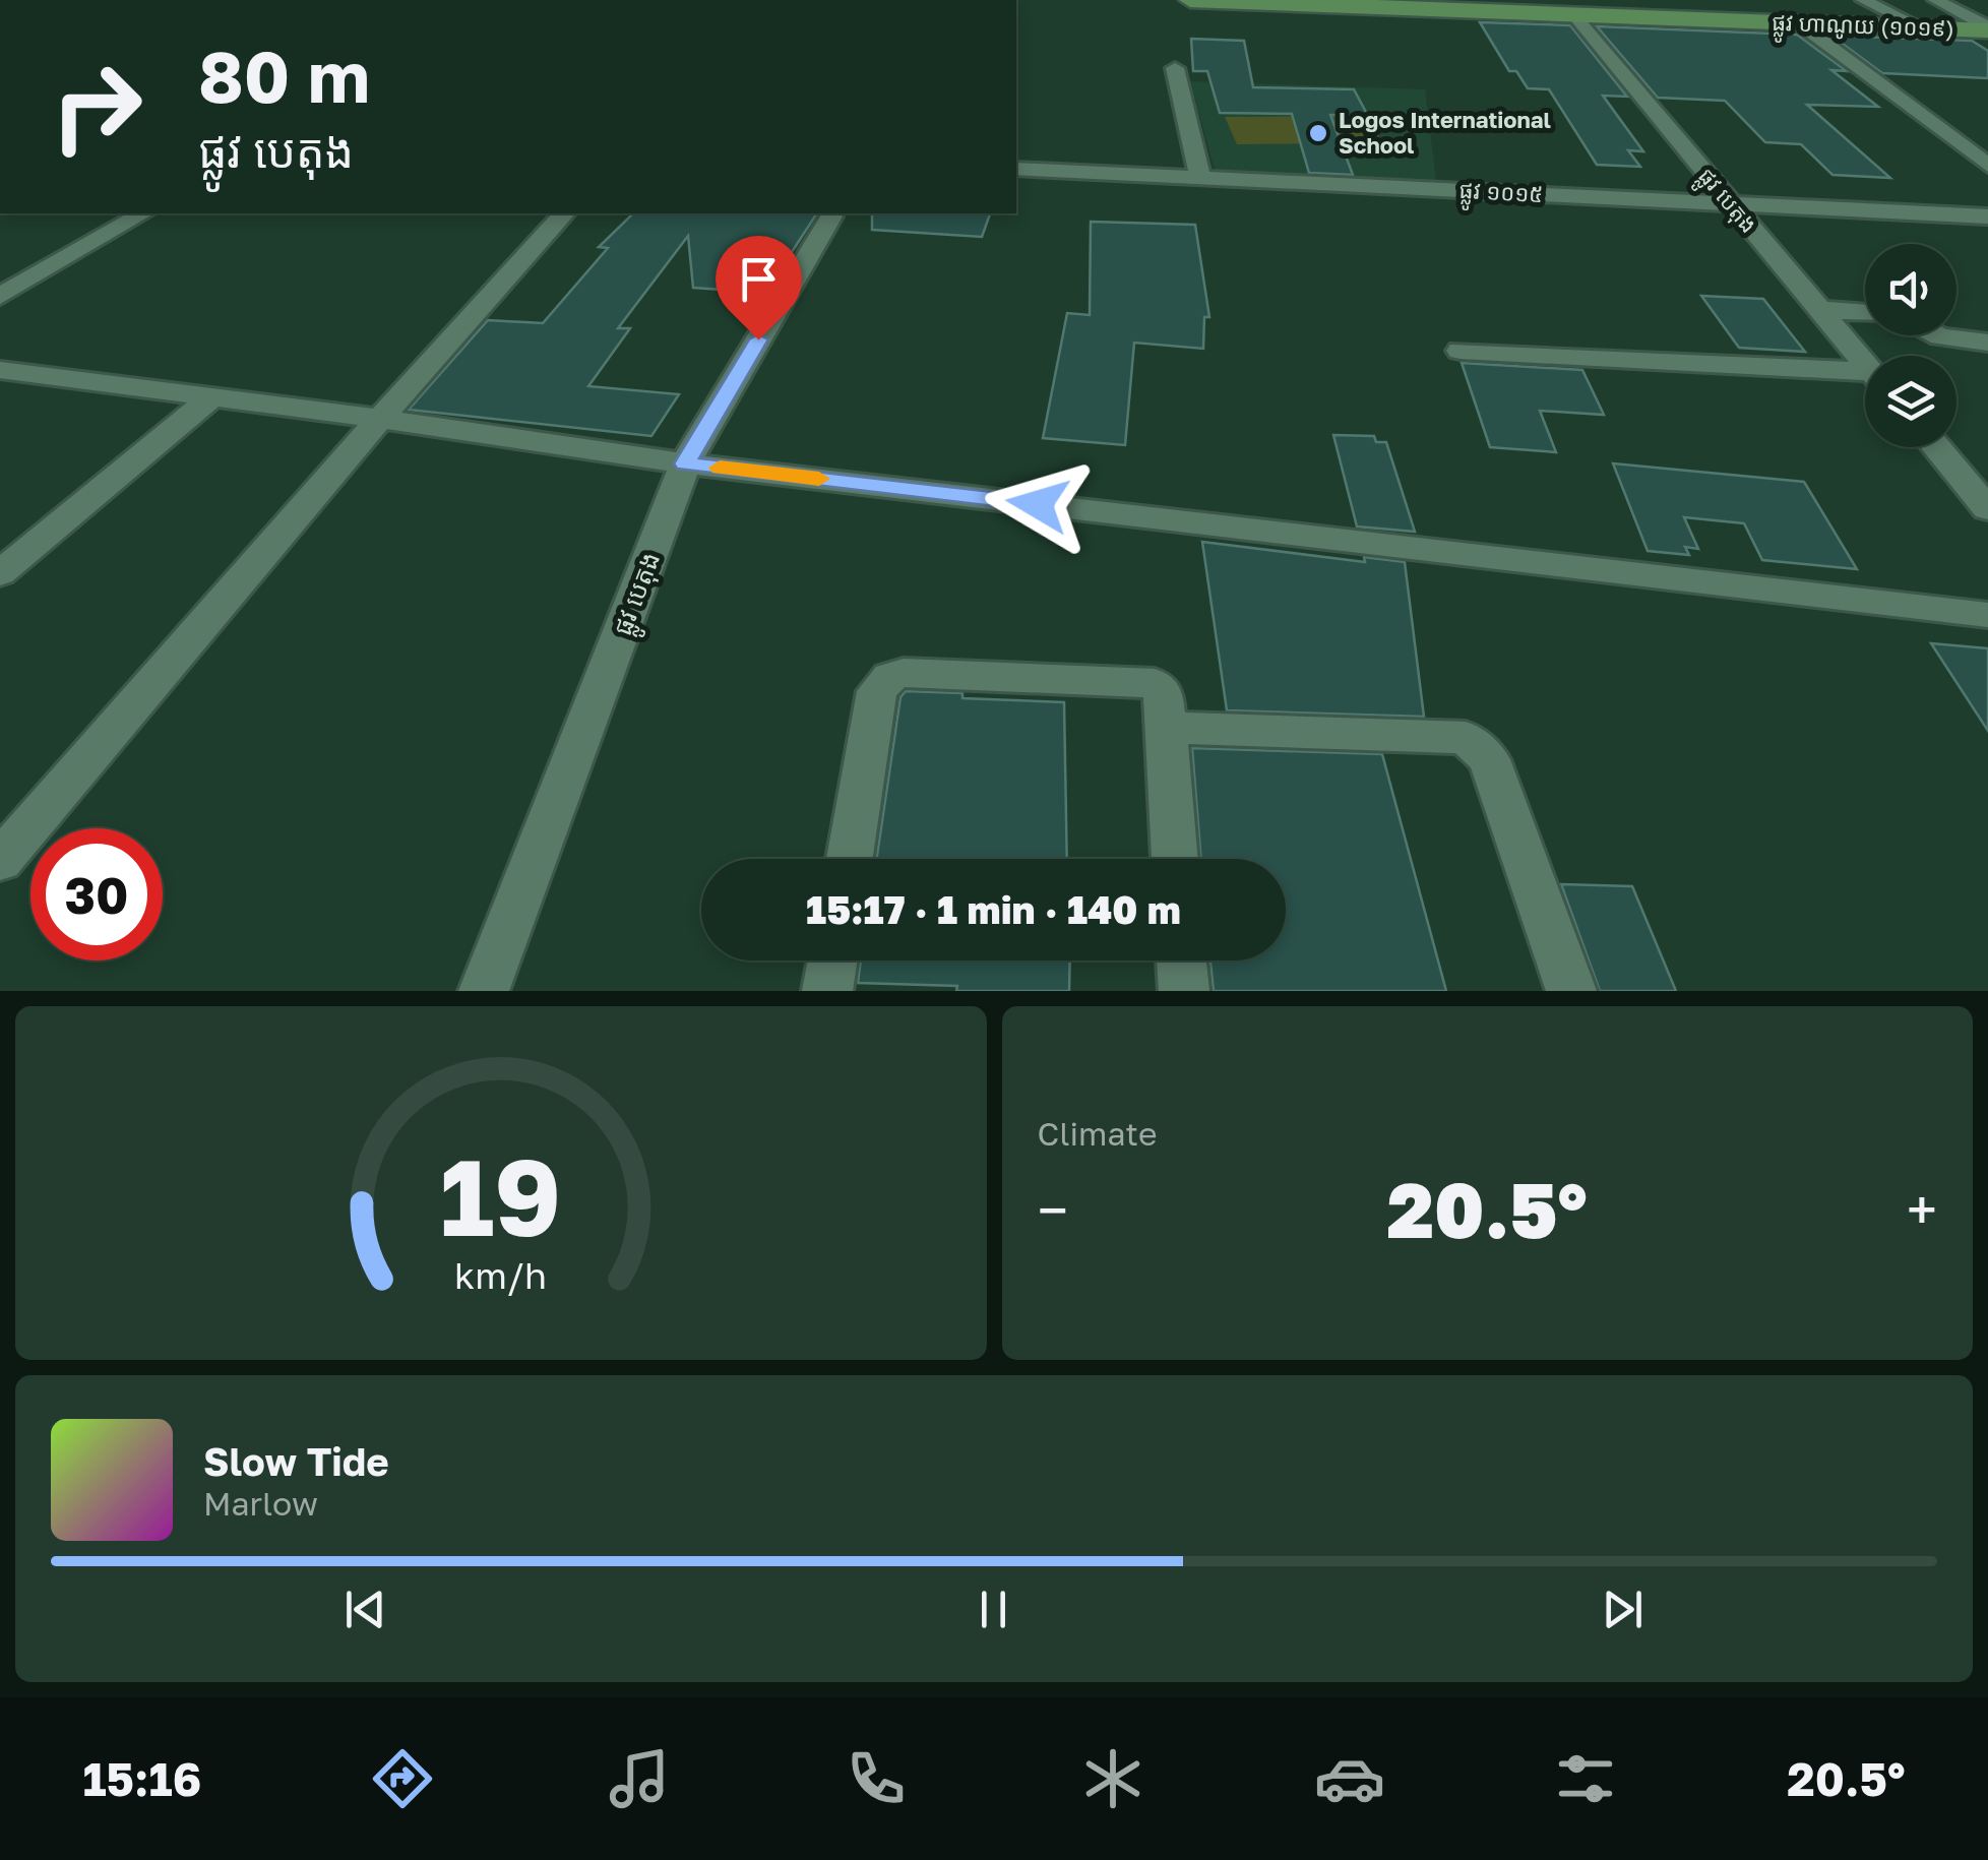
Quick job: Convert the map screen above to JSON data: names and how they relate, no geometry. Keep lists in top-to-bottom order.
{
  "streets": {
    "main road": ["ផ្លូវ ហាណូយ (១០១៩)"],
    "street": ["ផ្លូវ ១០១៥", "ផ្លូវ បេតុង"]
  },
  "crossings": [
    ["ផ្លូវ ហាណូយ (១០១៩)", "ផ្លូវ បេតុង"],
    ["ផ្លូវ ១០១៥", "ផ្លូវ បេតុង"]
  ],
  "places": ["Logos International School"],
  "page": {
    "turn": ["80 m", "ផ្លូវ បេតុង"],
    "limit": "30",
    "trip": "15:17 · 1 min · 140 m",
    "tile": "Climate",
    "heat": ["−", "20.5°", "+"],
    "song": ["Slow Tide", "Marlow"],
    "tabs": ["15:16", "20.5°"],
    "gauge": ["19", "km/h"]
  }
}
